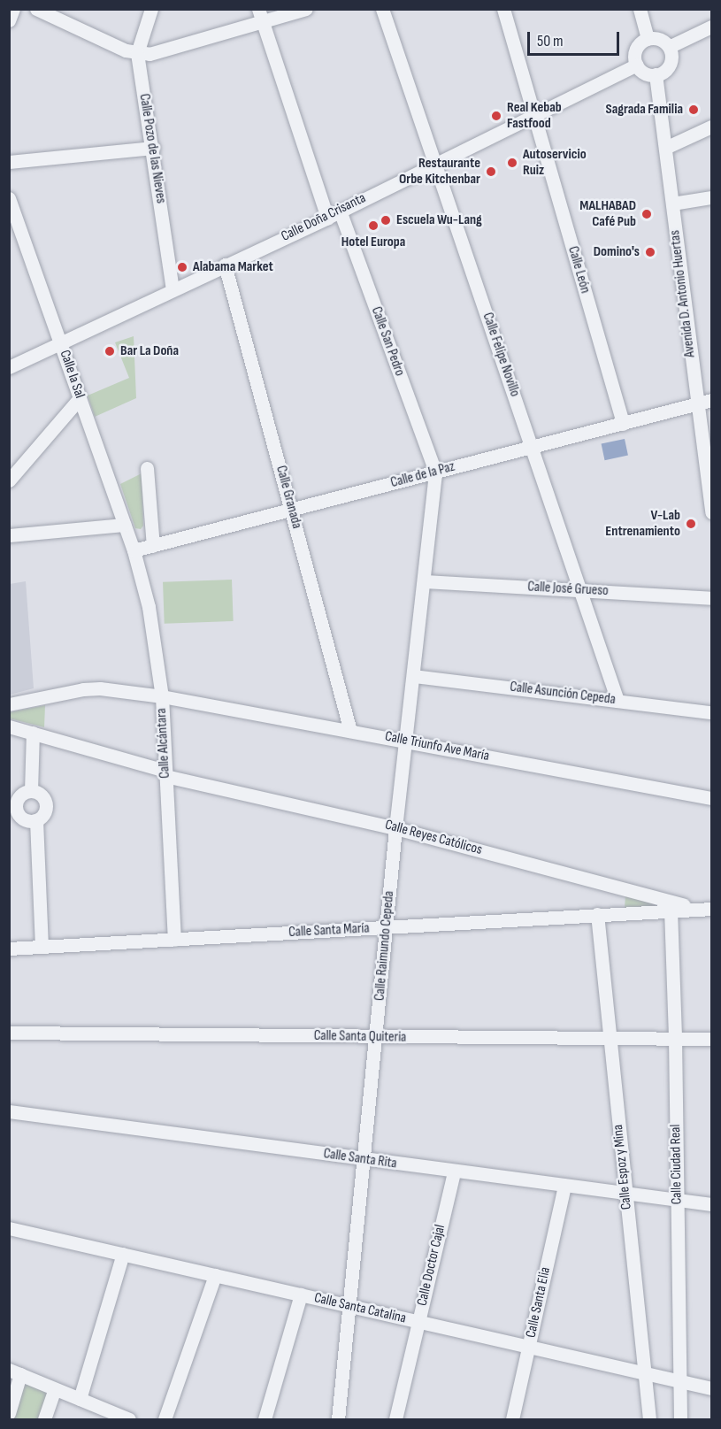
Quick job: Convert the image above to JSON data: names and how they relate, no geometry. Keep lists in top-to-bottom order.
{
  "streets": {
    "street": [
      "Calle Pozo de las Nieves",
      "Calle Doña Crisanta",
      "Calle León",
      "Avenida D. Antonio Huertas",
      "Calle San Pedro",
      "Calle Felipe Novillo",
      "Calle la Sal",
      "Calle de la Paz",
      "Calle Granada",
      "Calle José Grueso",
      "Calle Asunción Cepeda",
      "Calle Alcántara",
      "Calle Triunfo Ave María",
      "Calle Reyes Católicos",
      "Calle Santa María",
      "Calle Raimundo Cepeda",
      "Calle Santa Quiteria",
      "Calle Santa Rita",
      "Calle Ciudad Real",
      "Calle Espoz y Mina",
      "Calle Doctor Cajal",
      "Calle Santa Elia",
      "Calle Santa Catalina"
    ]
  },
  "crossings": [
    ["Calle Pozo de las Nieves", "Calle Doña Crisanta"],
    ["Calle Doña Crisanta", "Calle León"],
    ["Calle Doña Crisanta", "Avenida D. Antonio Huertas"],
    ["Calle Doña Crisanta", "Calle San Pedro"],
    ["Calle Doña Crisanta", "Calle Felipe Novillo"],
    ["Calle Doña Crisanta", "Calle la Sal"],
    ["Calle Doña Crisanta", "Calle Granada"],
    ["Calle León", "Calle de la Paz"],
    ["Avenida D. Antonio Huertas", "Calle de la Paz"],
    ["Calle San Pedro", "Calle de la Paz"],
    ["Calle San Pedro", "Calle Raimundo Cepeda"],
    ["Calle Felipe Novillo", "Calle de la Paz"],
    ["Calle Felipe Novillo", "Calle José Grueso"],
    ["Calle Felipe Novillo", "Calle Asunción Cepeda"],
    ["Calle la Sal", "Calle de la Paz"],
    ["Calle la Sal", "Calle Alcántara"],
    ["Calle de la Paz", "Calle Granada"],
    ["Calle de la Paz", "Calle Alcántara"],
    ["Calle de la Paz", "Calle Raimundo Cepeda"],
    ["Calle Granada", "Calle Triunfo Ave María"],
    ["Calle José Grueso", "Calle Raimundo Cepeda"],
    ["Calle Asunción Cepeda", "Calle Raimundo Cepeda"],
    ["Calle Alcántara", "Calle Triunfo Ave María"],
    ["Calle Alcántara", "Calle Reyes Católicos"],
    ["Calle Alcántara", "Calle Santa María"],
    ["Calle Triunfo Ave María", "Calle Raimundo Cepeda"],
    ["Calle Reyes Católicos", "Calle Santa María"],
    ["Calle Reyes Católicos", "Calle Raimundo Cepeda"],
    ["Calle Santa María", "Calle Raimundo Cepeda"],
    ["Calle Santa María", "Calle Ciudad Real"],
    ["Calle Santa María", "Calle Espoz y Mina"],
    ["Calle Raimundo Cepeda", "Calle Santa Quiteria"],
    ["Calle Raimundo Cepeda", "Calle Santa Rita"],
    ["Calle Raimundo Cepeda", "Calle Santa Catalina"],
    ["Calle Santa Quiteria", "Calle Ciudad Real"],
    ["Calle Santa Quiteria", "Calle Espoz y Mina"],
    ["Calle Santa Rita", "Calle Ciudad Real"],
    ["Calle Santa Rita", "Calle Espoz y Mina"],
    ["Calle Santa Rita", "Calle Doctor Cajal"],
    ["Calle Santa Rita", "Calle Santa Elia"],
    ["Calle Ciudad Real", "Calle Santa Catalina"],
    ["Calle Espoz y Mina", "Calle Santa Catalina"],
    ["Calle Doctor Cajal", "Calle Santa Catalina"],
    ["Calle Santa Elia", "Calle Santa Catalina"]
  ],
  "places": [
    "Sagrada Familia",
    "Real Kebab Fastfood",
    "Autoservicio Ruiz",
    "Restaurante Orbe Kitchenbar",
    "MALHABAD Café Pub",
    "Escuela Wu-Lang",
    "Hotel Europa",
    "Domino's",
    "Alabama Market",
    "Bar La Doña",
    "V-Lab Entrenamiento"
  ],
  "scale_bar": "50 m"
}
